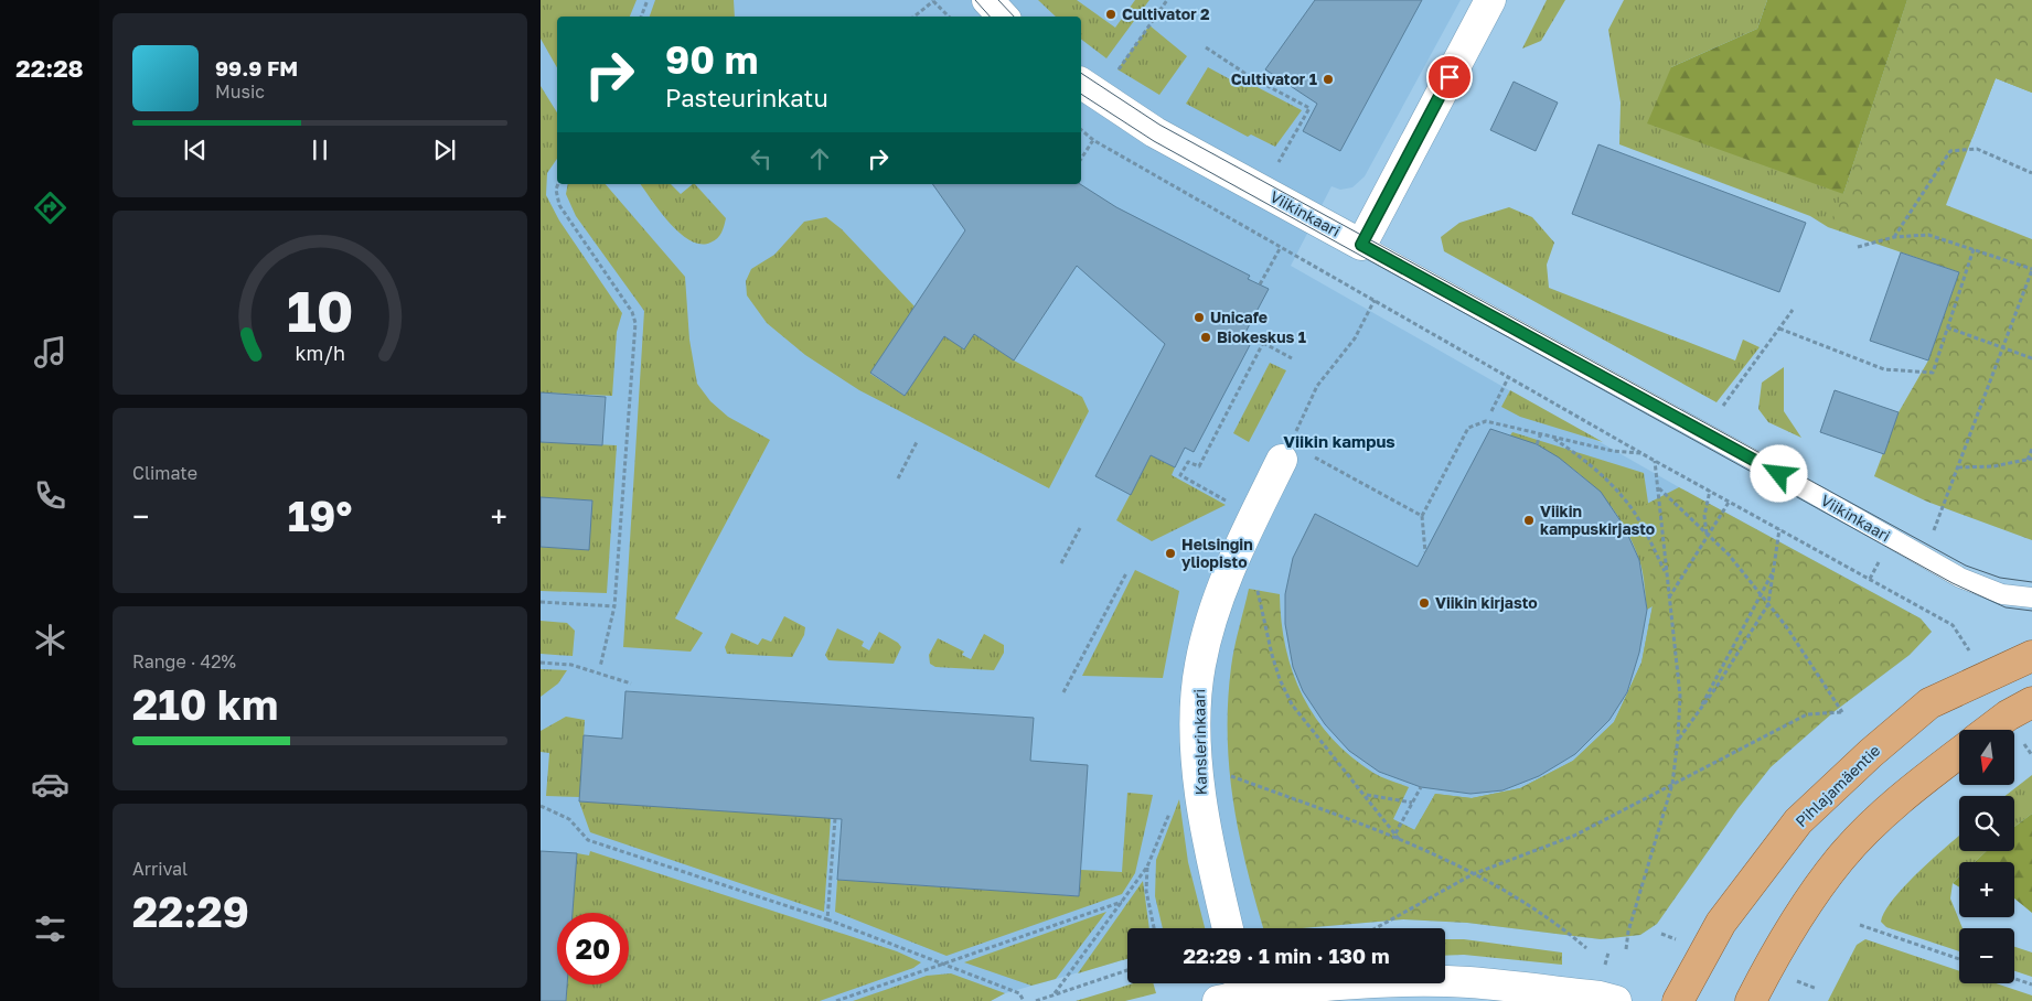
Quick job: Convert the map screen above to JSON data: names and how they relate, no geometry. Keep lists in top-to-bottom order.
{
  "streets": {
    "main road": ["Pihlajamäentie"],
    "street": ["Viikinkaari", "Kanslerinkaari"]
  },
  "districts": ["Viikin kampus"],
  "places": [
    "Cultivator 2",
    "Cultivator 1",
    "Unicafe",
    "Biokeskus 1",
    "Viikin kampuskirjasto",
    "Helsingin yliopisto",
    "Viikin kirjasto"
  ],
  "north": "bottom",
  "page": {
    "tabs": "22:28",
    "turn": ["90 m", "Pasteurinkatu"],
    "song": ["99.9 FM", "Music"],
    "tile": [
      "Climate",
      ["Range · 42%", "210 km"],
      ["Arrival", "22:29"]
    ],
    "heat": ["−", "19°", "+"],
    "map_buttons": ["+", "−"],
    "limit": "20",
    "trip": "22:29 · 1 min · 130 m",
    "gauge": ["10", "km/h"]
  }
}
